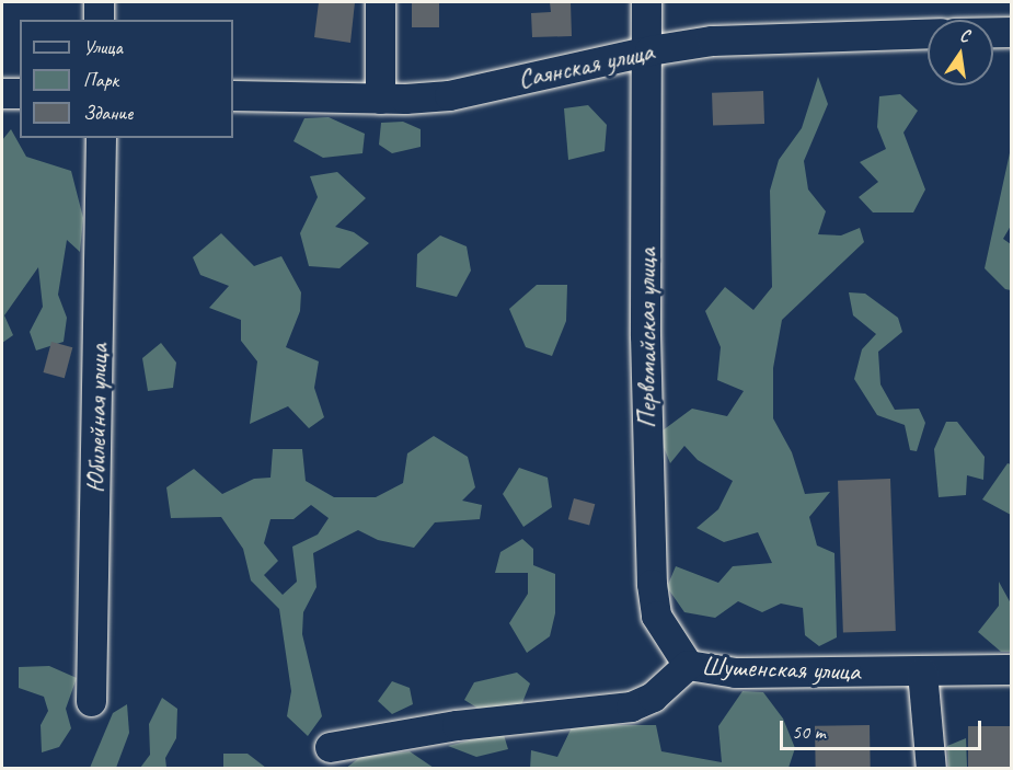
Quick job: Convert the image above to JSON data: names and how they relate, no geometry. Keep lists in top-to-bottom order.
{
  "streets": {
    "street": [
      "Саянская улица",
      "Первомайская улица",
      "Юбилейная улица",
      "Шушенская улица"
    ]
  },
  "crossings": [
    ["Саянская улица", "Первомайская улица"],
    ["Первомайская улица", "Шушенская улица"]
  ],
  "legend": ["Улица", "Парк", "Здание"],
  "scale_bar": "50 m",
  "north": "top"
}
